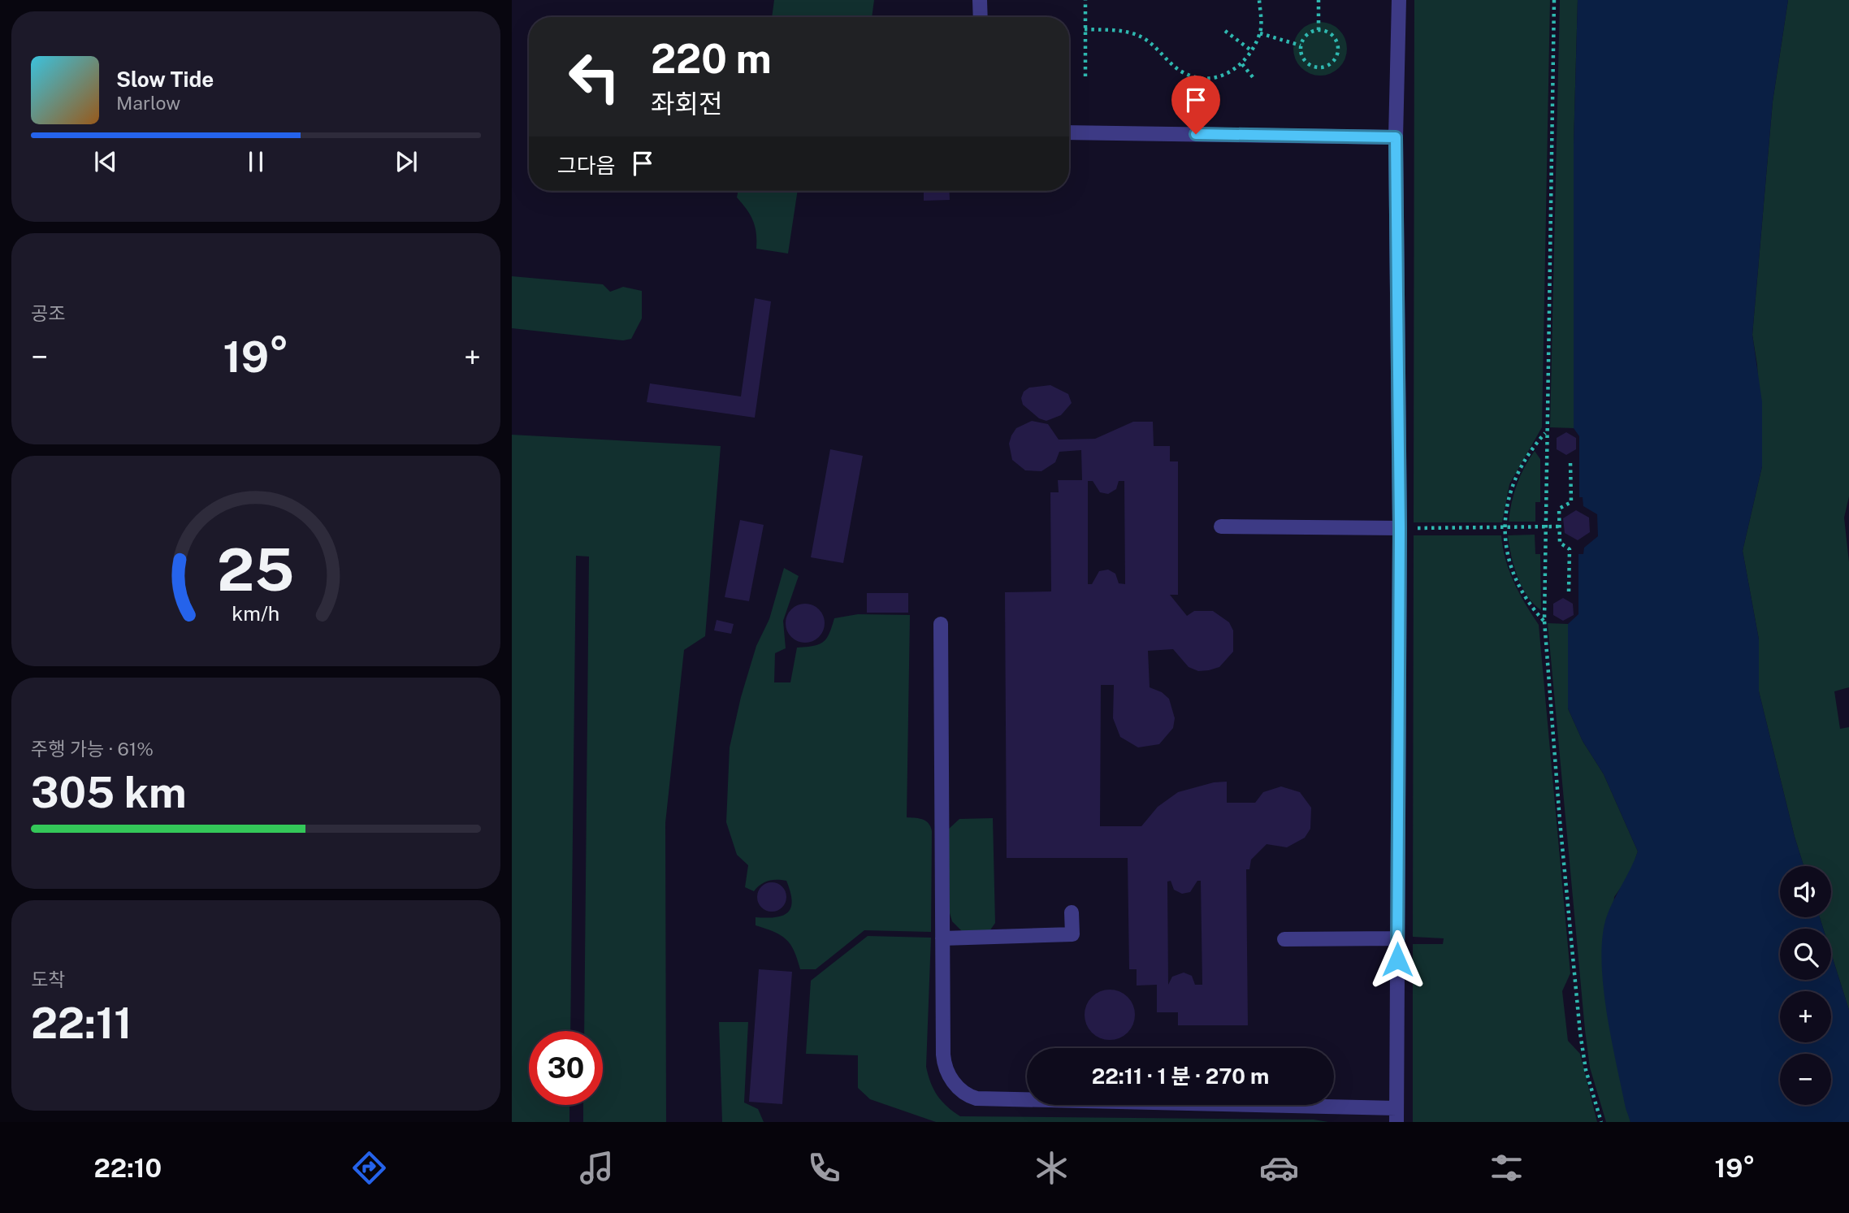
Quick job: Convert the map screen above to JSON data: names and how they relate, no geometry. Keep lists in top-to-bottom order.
{
  "page": {
    "turn": ["220 m", "좌회전"],
    "song": ["Slow Tide", "Marlow"],
    "then": "그다음",
    "tile": [
      "공조",
      ["주행 가능 · 61%", "305 km"],
      ["도착", "22:11"]
    ],
    "heat": ["−", "19°", "+"],
    "map_buttons": ["+", "−"],
    "limit": "30",
    "trip": "22:11 · 1 분 · 270 m",
    "tabs": ["22:10", "19°"],
    "gauge": ["25", "km/h"]
  }
}
